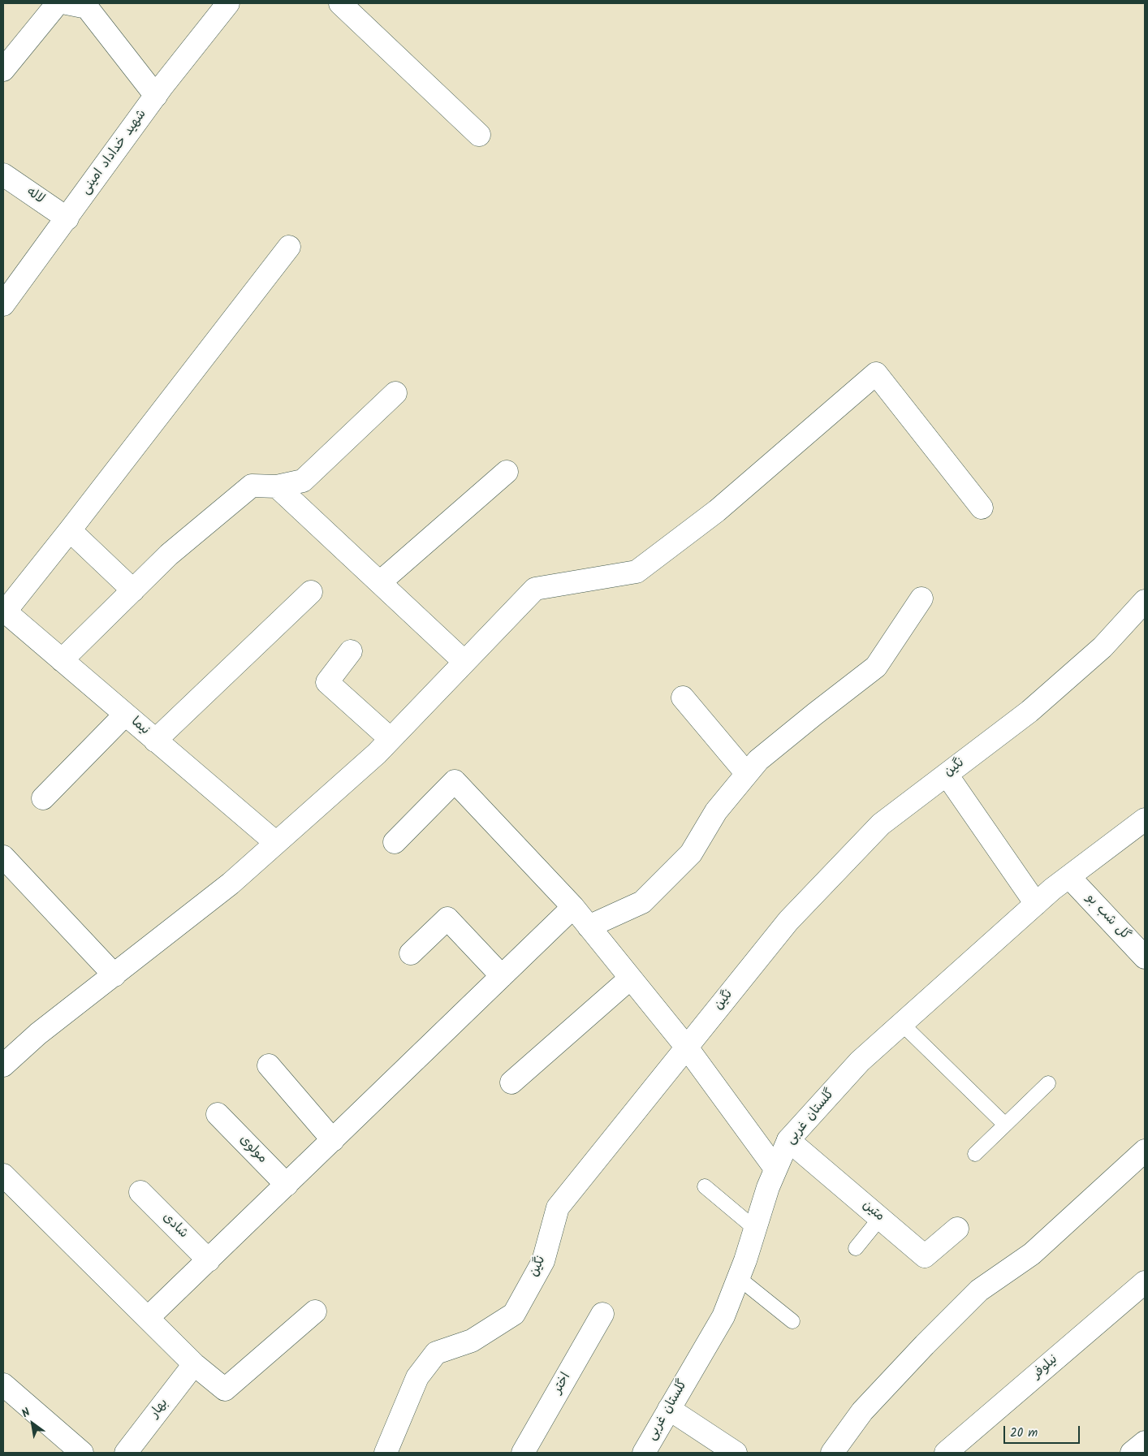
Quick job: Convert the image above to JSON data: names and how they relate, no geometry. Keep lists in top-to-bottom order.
{
  "streets": {
    "street": [
      "شهید خداداد امینی",
      "لاله",
      "نیما",
      "نگین",
      "گل شب بو",
      "گلستان غربی",
      "مولوی",
      "متین",
      "شادی",
      "نیلوفر",
      "اختر",
      "بهار"
    ]
  },
  "crossings": [
    ["شهید خداداد امینی", "لاله"],
    ["گل شب بو", "گلستان غربی"],
    ["گلستان غربی", "متین"]
  ],
  "scale_bar": "20 m",
  "north": "top left"
}
